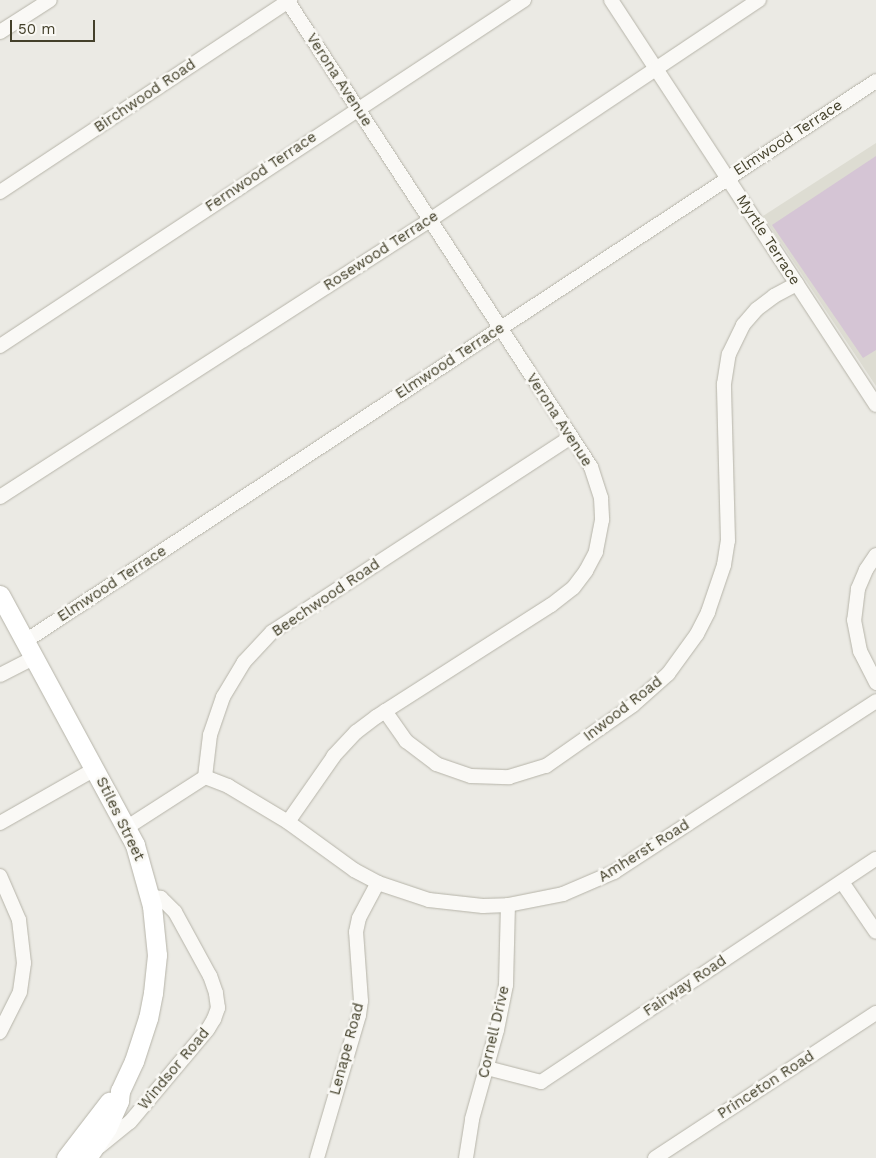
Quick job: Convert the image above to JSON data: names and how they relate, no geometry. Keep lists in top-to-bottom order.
{
  "streets": {
    "main road": ["Stiles Street"],
    "street": [
      "Verona Avenue",
      "Birchwood Road",
      "Elmwood Terrace",
      "Fernwood Terrace",
      "Myrtle Terrace",
      "Rosewood Terrace",
      "Beechwood Road",
      "Inwood Road",
      "Amherst Road",
      "Fairway Road",
      "Cornell Drive",
      "Lenape Road",
      "Windsor Road",
      "Princeton Road"
    ]
  },
  "crossings": [
    ["Verona Avenue", "Birchwood Road"],
    ["Verona Avenue", "Elmwood Terrace"],
    ["Verona Avenue", "Fernwood Terrace"],
    ["Verona Avenue", "Rosewood Terrace"],
    ["Verona Avenue", "Beechwood Road"],
    ["Verona Avenue", "Inwood Road"],
    ["Verona Avenue", "Amherst Road"],
    ["Elmwood Terrace", "Myrtle Terrace"],
    ["Elmwood Terrace", "Stiles Street"],
    ["Myrtle Terrace", "Rosewood Terrace"],
    ["Myrtle Terrace", "Inwood Road"],
    ["Beechwood Road", "Amherst Road"],
    ["Stiles Street", "Windsor Road"],
    ["Amherst Road", "Cornell Drive"],
    ["Amherst Road", "Lenape Road"],
    ["Fairway Road", "Cornell Drive"]
  ],
  "scale_bar": "50 m"
}
